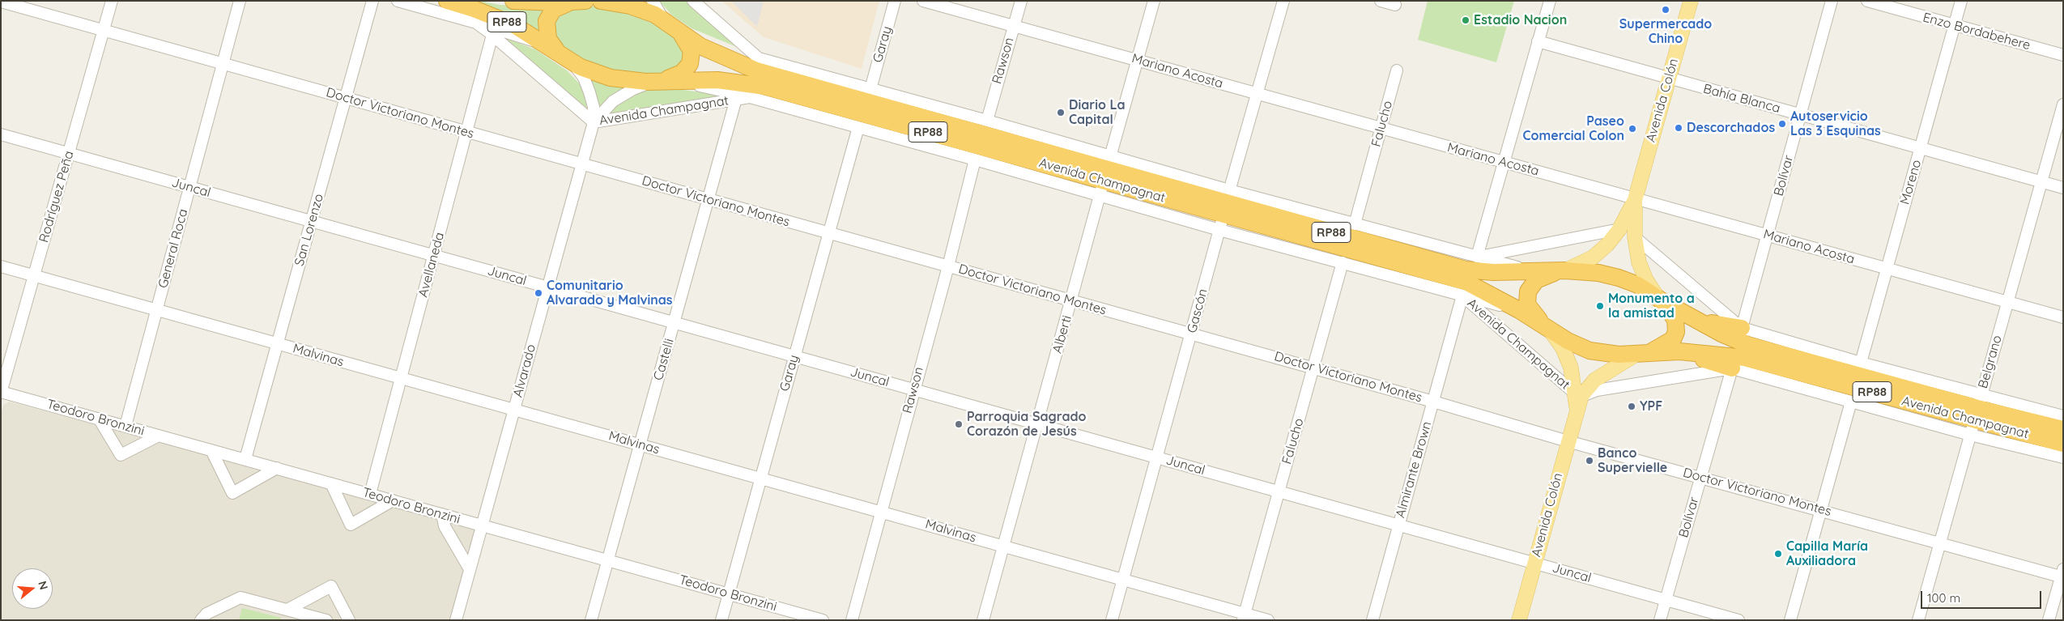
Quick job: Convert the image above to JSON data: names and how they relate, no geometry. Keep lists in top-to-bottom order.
{
  "streets": {
    "highway": ["RP88", "Avenida Colón", "Avenida Champagnat"],
    "street": [
      "Enzo Bordabehere",
      "Garay",
      "Rawson",
      "Mariano Acosta",
      "Bahía Blanca",
      "Doctor Victoriano Montes",
      "Falucho",
      "Bolívar",
      "Moreno",
      "Juncal",
      "Rodríguez Peña",
      "San Lorenzo",
      "General Roca",
      "Avellaneda",
      "Gascón",
      "Alberti",
      "Malvinas",
      "Castelli",
      "Belgrano",
      "Alvarado",
      "Teodoro Bronzini",
      "Almirante Brown"
    ]
  },
  "crossings": [
    ["RP88", "Avenida Champagnat"],
    ["RP88", "Alvarado"],
    ["Enzo Bordabehere", "Moreno"],
    ["Garay", "Avenida Champagnat"],
    ["Garay", "Doctor Victoriano Montes"],
    ["Garay", "Juncal"],
    ["Garay", "Malvinas"],
    ["Garay", "Teodoro Bronzini"],
    ["Rawson", "Mariano Acosta"],
    ["Rawson", "Avenida Champagnat"],
    ["Rawson", "Doctor Victoriano Montes"],
    ["Rawson", "Juncal"],
    ["Rawson", "Malvinas"],
    ["Mariano Acosta", "Avenida Colón"],
    ["Mariano Acosta", "Falucho"],
    ["Mariano Acosta", "Bolívar"],
    ["Mariano Acosta", "Moreno"],
    ["Mariano Acosta", "Gascón"],
    ["Mariano Acosta", "Alberti"],
    ["Mariano Acosta", "Belgrano"],
    ["Bahía Blanca", "Avenida Colón"],
    ["Bahía Blanca", "Bolívar"],
    ["Bahía Blanca", "Moreno"],
    ["Bahía Blanca", "Belgrano"],
    ["Avenida Colón", "Avenida Champagnat"],
    ["Avenida Colón", "Doctor Victoriano Montes"],
    ["Avenida Colón", "Juncal"],
    ["Avenida Champagnat", "Falucho"],
    ["Avenida Champagnat", "Bolívar"],
    ["Avenida Champagnat", "Moreno"],
    ["Avenida Champagnat", "Avellaneda"],
    ["Avenida Champagnat", "Gascón"],
    ["Avenida Champagnat", "Alberti"],
    ["Avenida Champagnat", "Castelli"],
    ["Avenida Champagnat", "Belgrano"],
    ["Avenida Champagnat", "Alvarado"],
    ["Avenida Champagnat", "Almirante Brown"],
    ["Doctor Victoriano Montes", "Falucho"],
    ["Doctor Victoriano Montes", "Bolívar"],
    ["Doctor Victoriano Montes", "Rodríguez Peña"],
    ["Doctor Victoriano Montes", "San Lorenzo"],
    ["Doctor Victoriano Montes", "General Roca"],
    ["Doctor Victoriano Montes", "Avellaneda"],
    ["Doctor Victoriano Montes", "Gascón"],
    ["Doctor Victoriano Montes", "Alberti"],
    ["Doctor Victoriano Montes", "Castelli"],
    ["Doctor Victoriano Montes", "Belgrano"],
    ["Doctor Victoriano Montes", "Alvarado"],
    ["Doctor Victoriano Montes", "Almirante Brown"],
    ["Falucho", "Juncal"],
    ["Falucho", "Malvinas"],
    ["Bolívar", "Juncal"],
    ["Juncal", "Rodríguez Peña"],
    ["Juncal", "San Lorenzo"],
    ["Juncal", "General Roca"],
    ["Juncal", "Avellaneda"],
    ["Juncal", "Gascón"],
    ["Juncal", "Alberti"],
    ["Juncal", "Castelli"],
    ["Juncal", "Alvarado"],
    ["Juncal", "Almirante Brown"],
    ["Rodríguez Peña", "Malvinas"],
    ["Rodríguez Peña", "Teodoro Bronzini"],
    ["San Lorenzo", "Malvinas"],
    ["San Lorenzo", "Teodoro Bronzini"],
    ["General Roca", "Malvinas"],
    ["General Roca", "Teodoro Bronzini"],
    ["Avellaneda", "Malvinas"],
    ["Avellaneda", "Teodoro Bronzini"],
    ["Gascón", "Malvinas"],
    ["Alberti", "Malvinas"],
    ["Malvinas", "Castelli"],
    ["Malvinas", "Alvarado"],
    ["Castelli", "Teodoro Bronzini"],
    ["Alvarado", "Teodoro Bronzini"]
  ],
  "places": [
    "Supermercado Chino",
    "Estadio Nacion",
    "Diario La Capital",
    "Autoservicio Las 3 Esquinas",
    "Descorchados",
    "Paseo Comercial Colon",
    "Comunitario Alvarado y Malvinas",
    "Monumento a la amistad",
    "YPF",
    "Parroquia Sagrado Corazón de Jesús",
    "Banco Supervielle",
    "Capilla María Auxiliadora"
  ],
  "scale_bar": "100 m",
  "north": "right"
}
